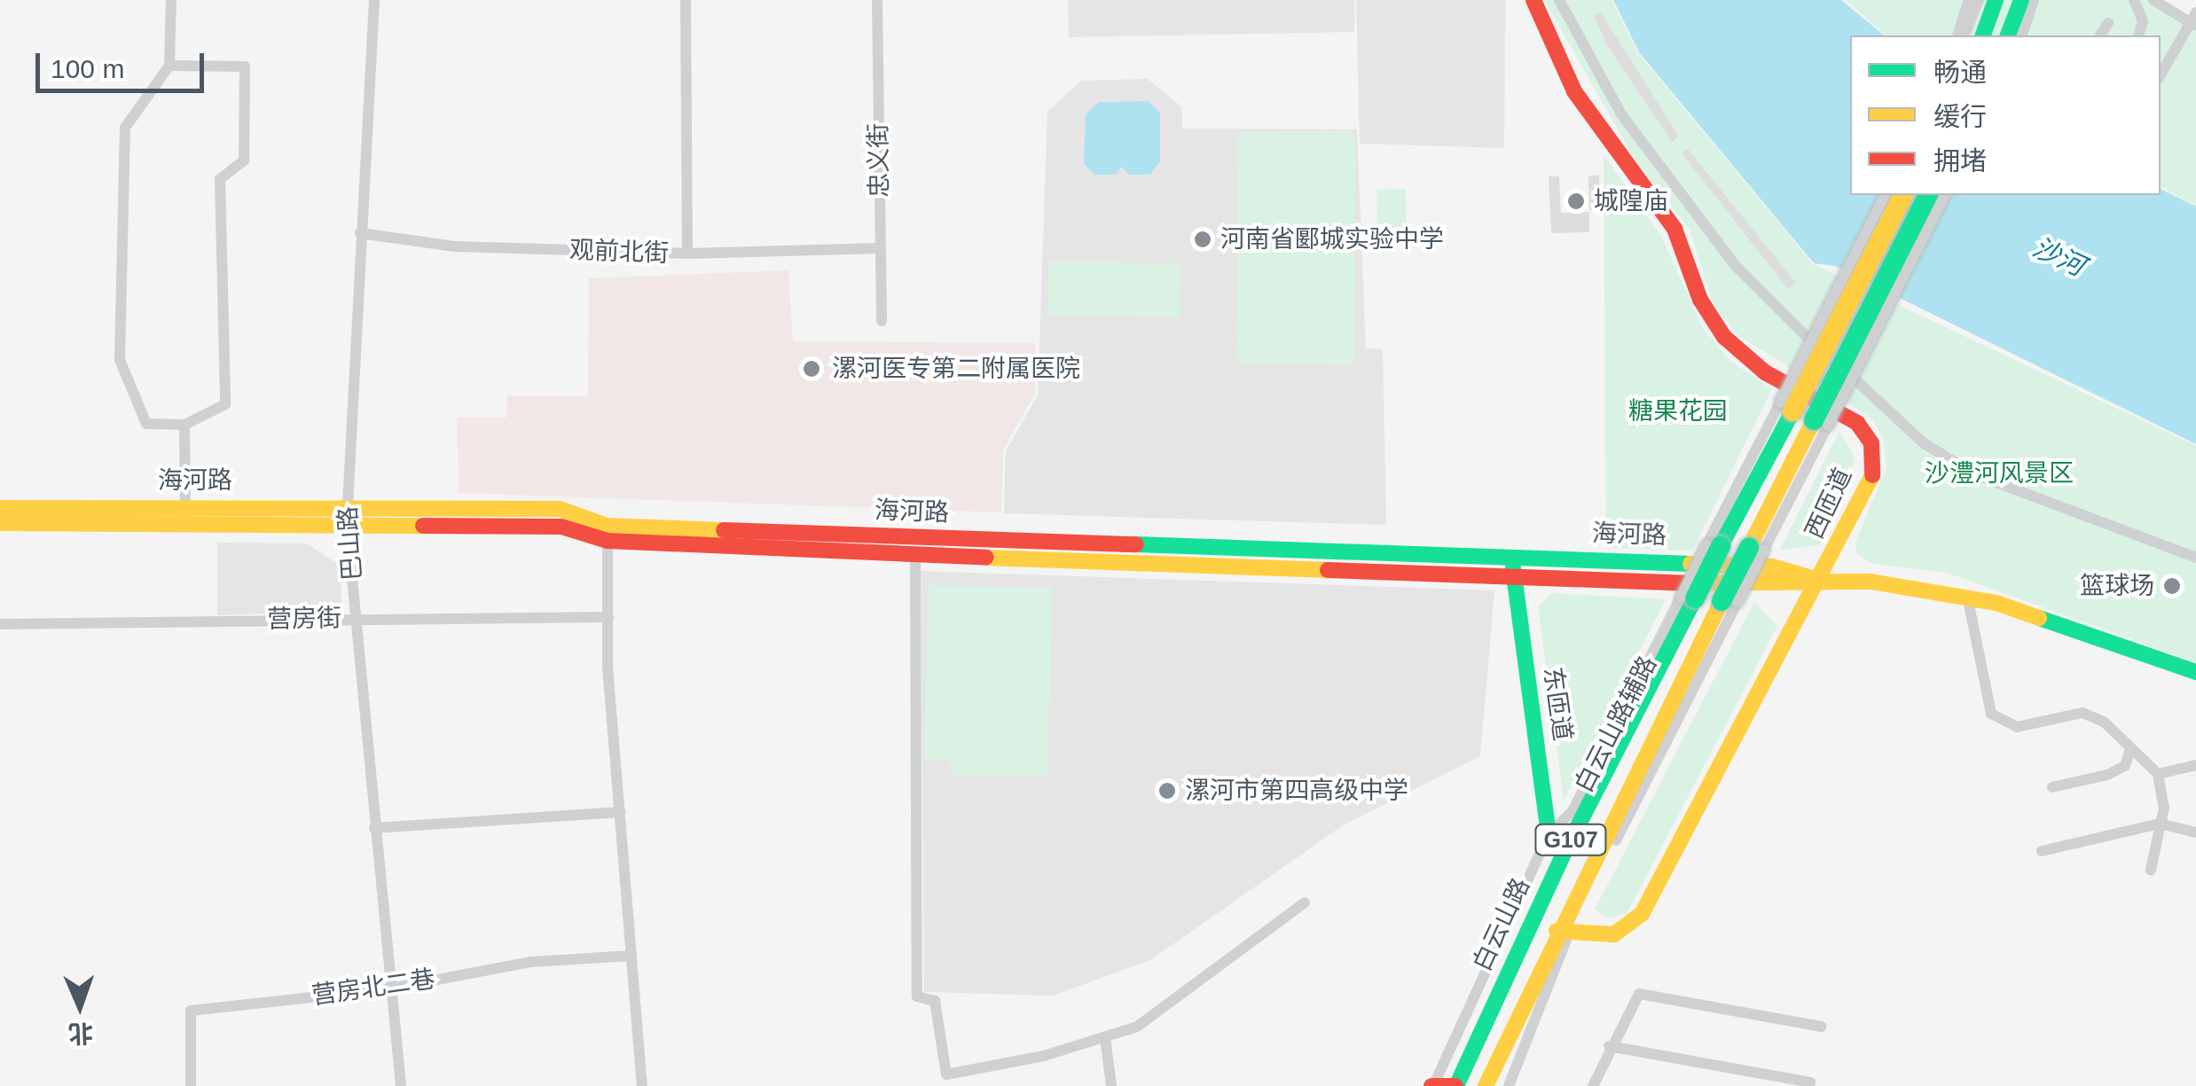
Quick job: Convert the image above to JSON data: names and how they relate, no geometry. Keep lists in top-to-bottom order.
{
  "streets": {
    "main road": [
      "海河路",
      "西匝道",
      "东匝道",
      "G107",
      "白云山路"
    ],
    "street": [
      "忠义街",
      "观前北街",
      "巴山路",
      "营房街",
      "白云山路辅路",
      "营房北二巷"
    ]
  },
  "crossings": [
    ["忠义街", "观前北街"],
    ["观前北街", "巴山路"],
    ["海河路", "西匝道"],
    ["海河路", "巴山路"],
    ["海河路", "东匝道"],
    ["西匝道", "白云山路"],
    ["巴山路", "营房街"],
    ["巴山路", "营房北二巷"],
    ["东匝道", "白云山路辅路"],
    ["白云山路辅路", "G107"],
    ["白云山路辅路", "白云山路"],
    ["G107", "白云山路"]
  ],
  "water": ["沙河"],
  "parks": ["糖果花园", "沙澧河风景区"],
  "places": [
    "城隍庙",
    "河南省郾城实验中学",
    "漯河医专第二附属医院",
    "篮球场",
    "漯河市第四高级中学"
  ],
  "legend": ["畅通", "缓行", "拥堵"],
  "scale_bar": "100 m",
  "north": "bottom"
}
